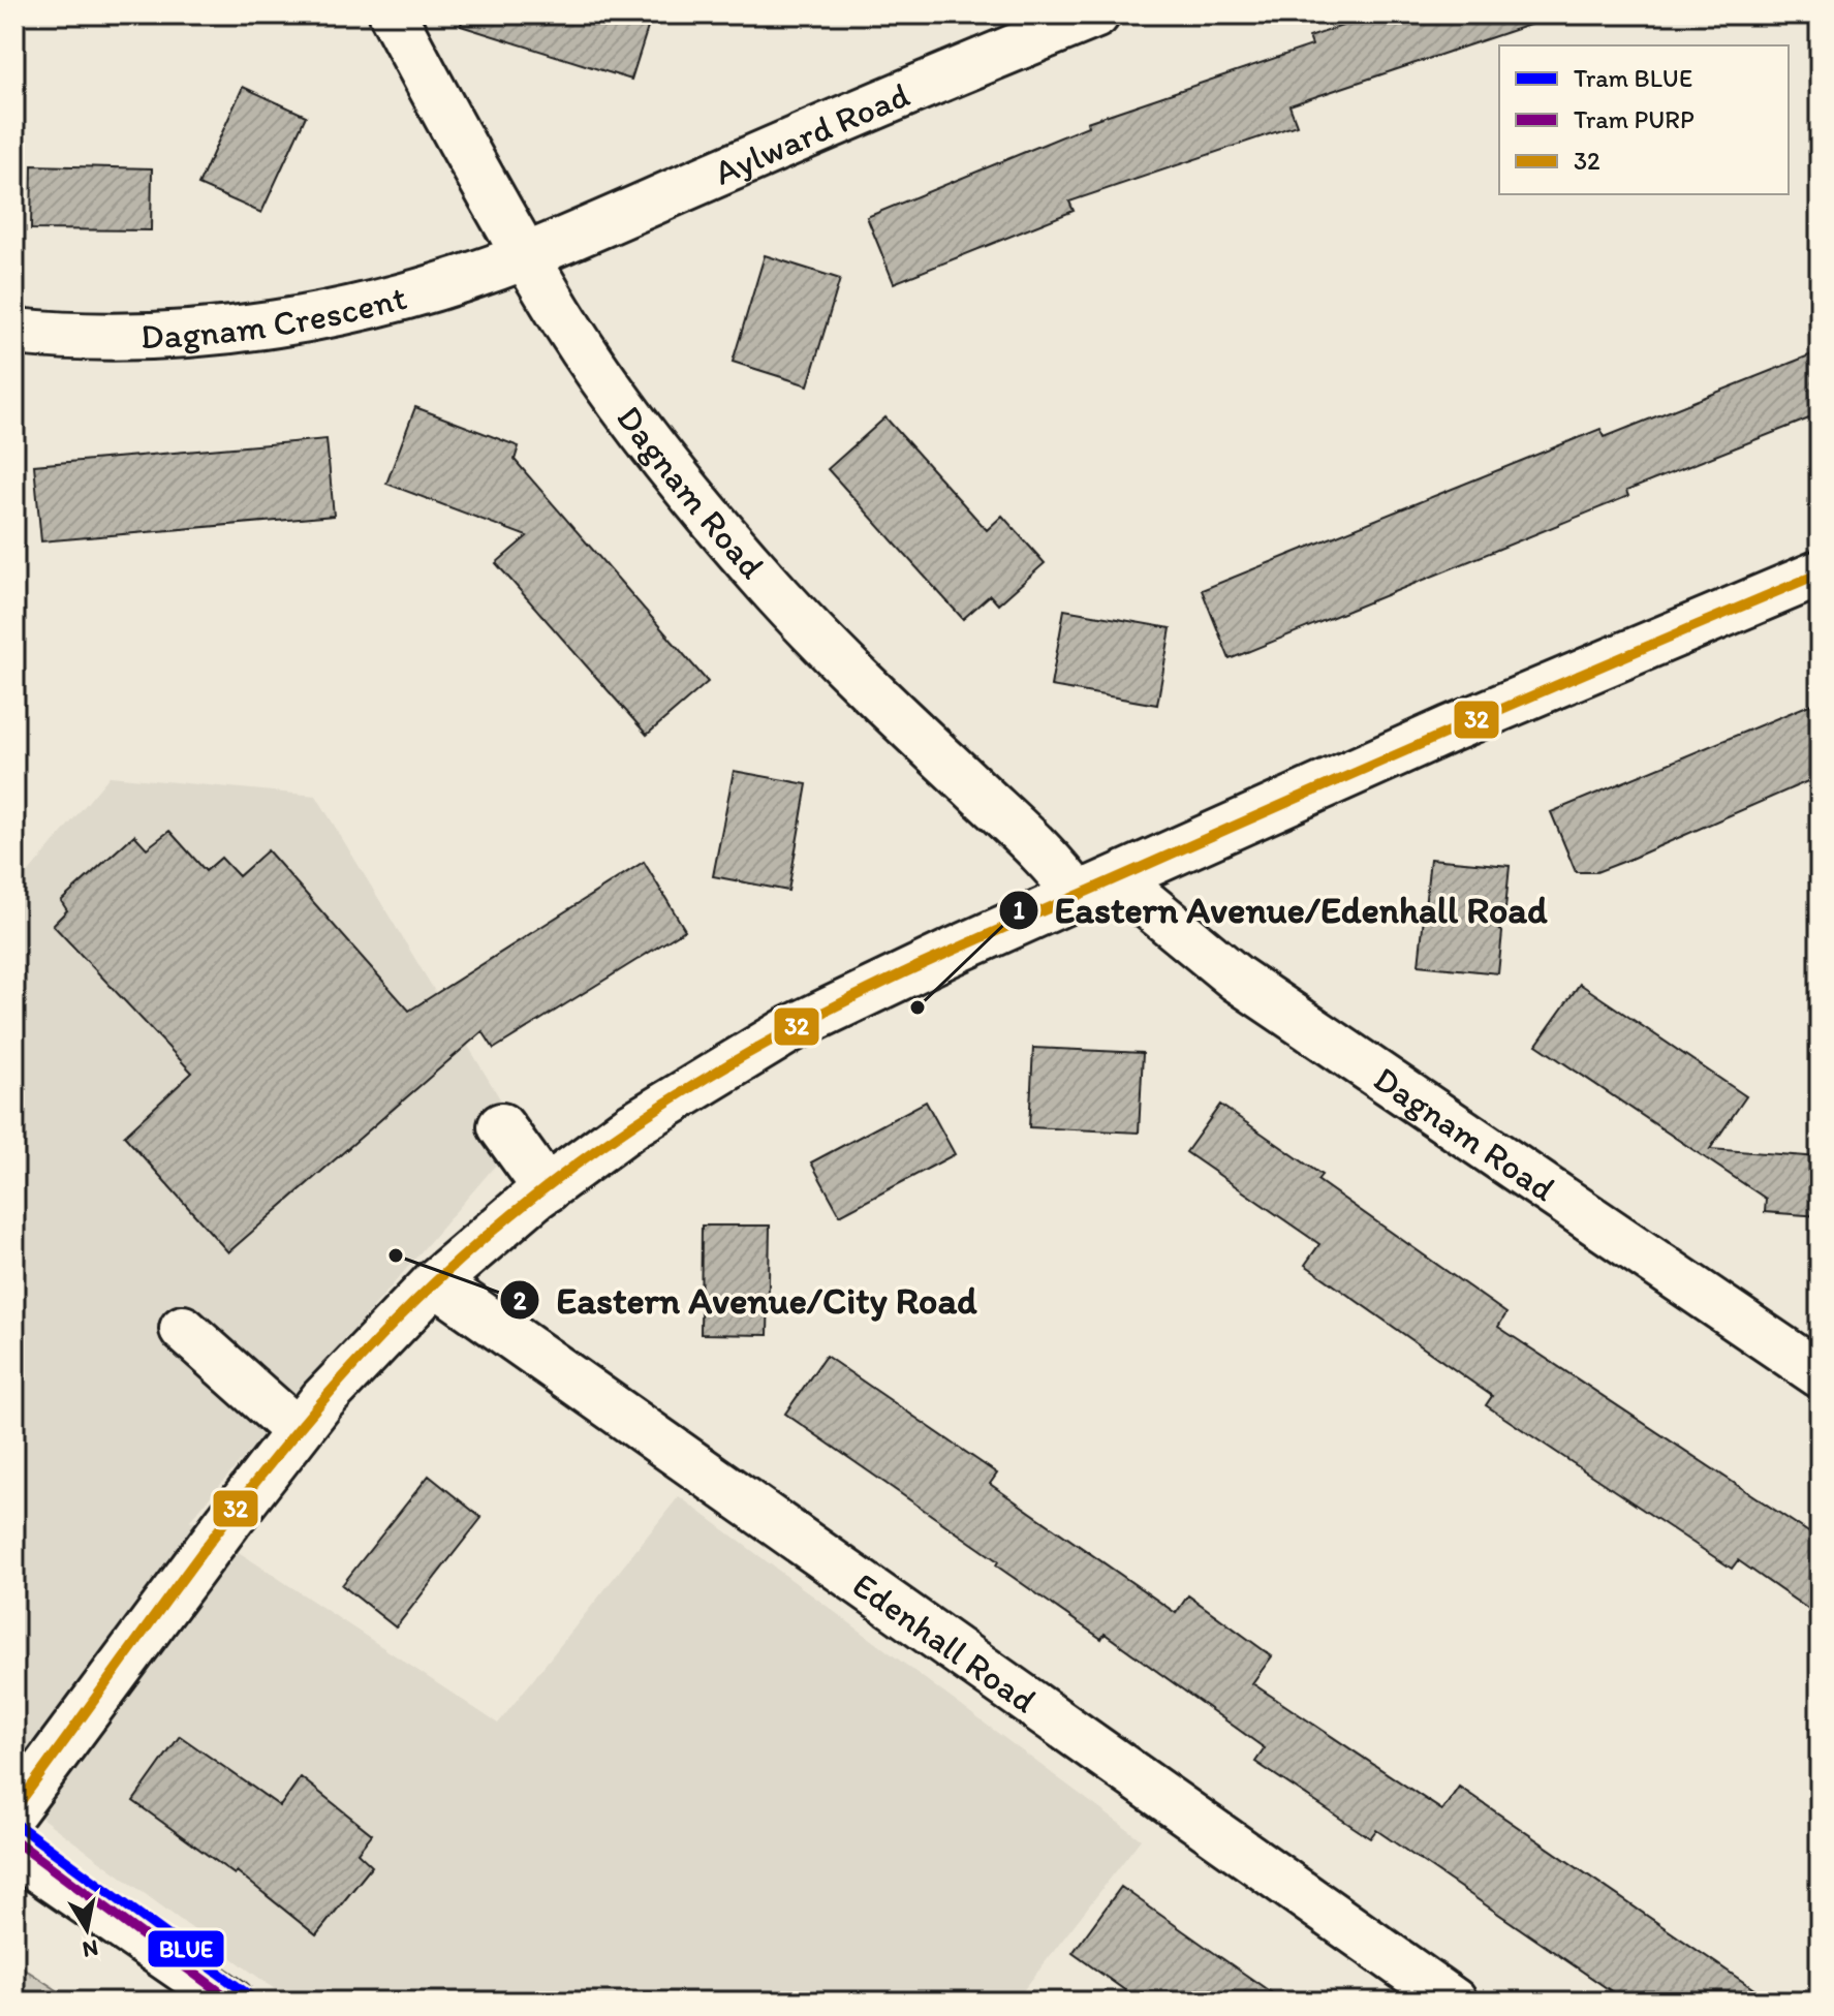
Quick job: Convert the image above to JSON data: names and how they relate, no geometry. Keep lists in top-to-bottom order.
{
  "streets": {
    "street": [
      "Aylward Road",
      "Dagnam Crescent",
      "Dagnam Road",
      "Edenhall Road"
    ]
  },
  "crossings": [
    ["Aylward Road", "Dagnam Crescent"],
    ["Aylward Road", "Dagnam Road"],
    ["Dagnam Crescent", "Dagnam Road"]
  ],
  "places": ["Eastern Avenue/Edenhall Road", "Eastern Avenue/City Road"],
  "lines": ["transit line 32", "tram line BLUE", "tram line PURP"],
  "legend": ["Tram BLUE", "Tram PURP", "32"],
  "north": "bottom"
}
